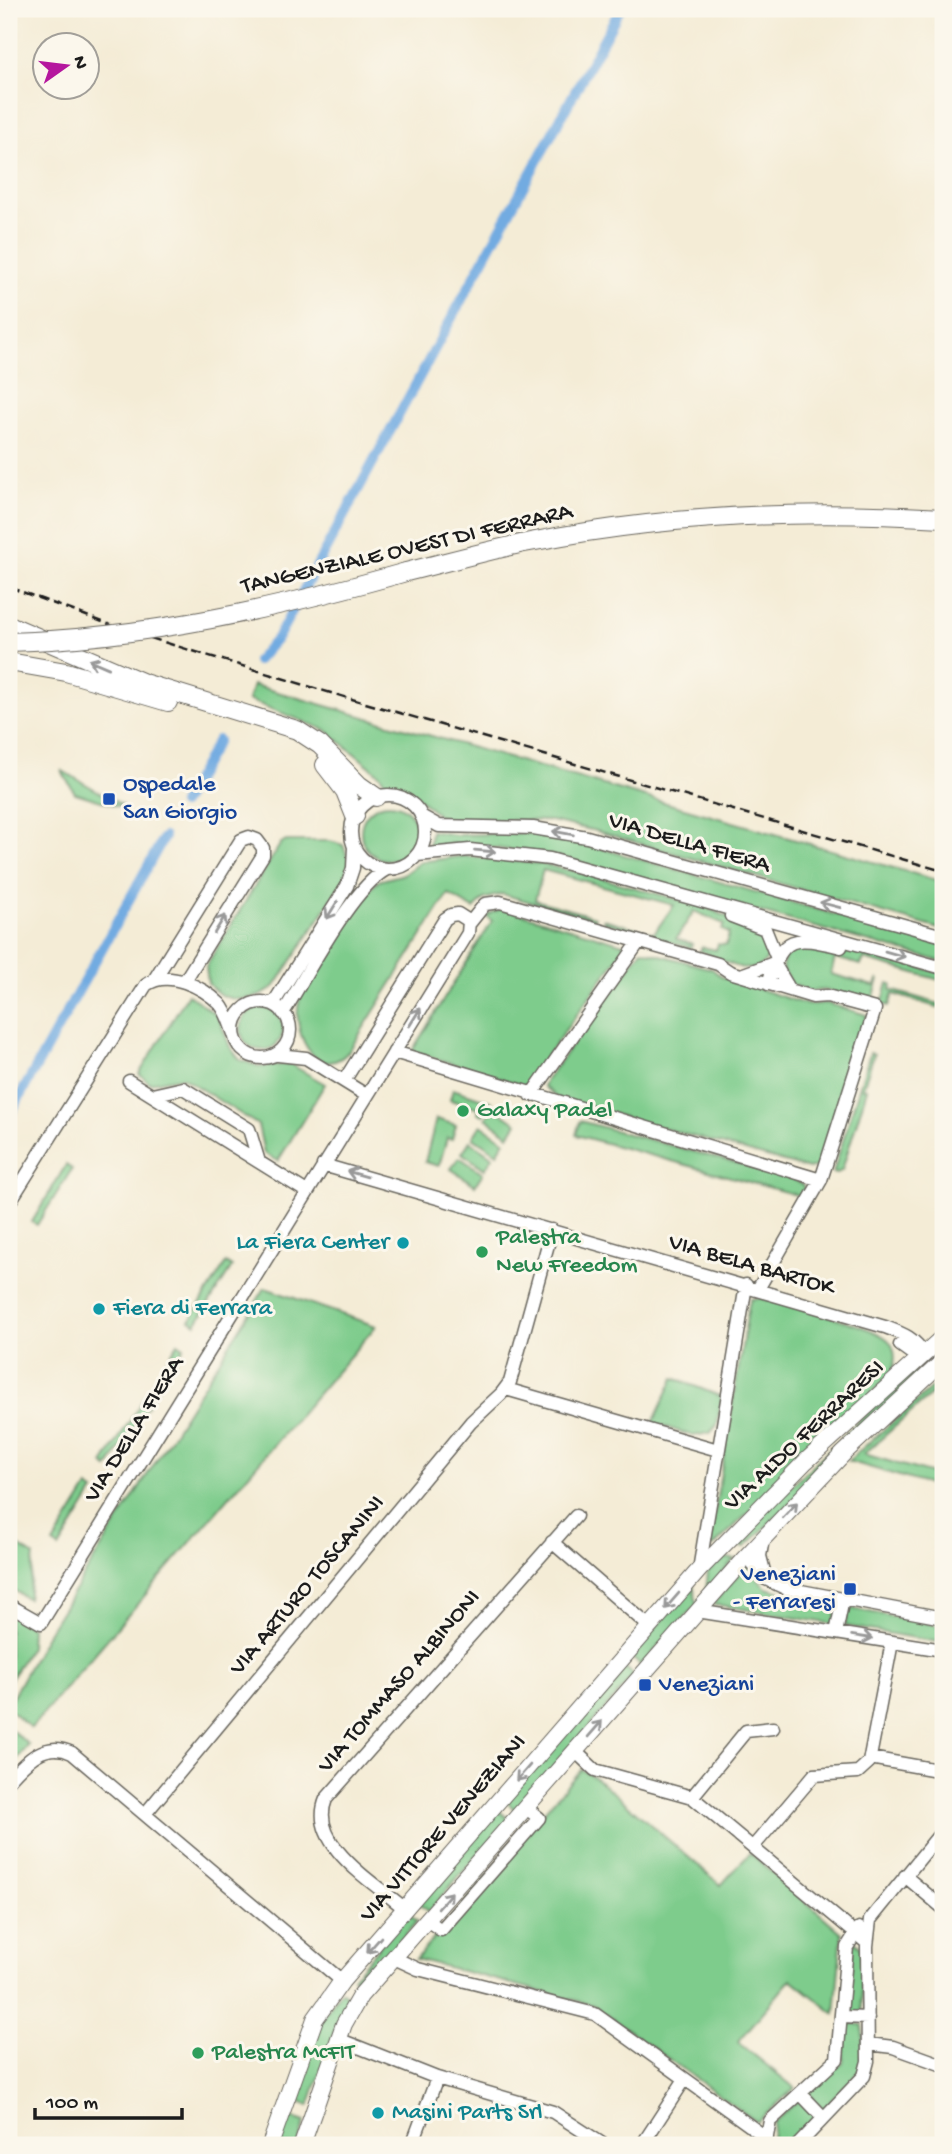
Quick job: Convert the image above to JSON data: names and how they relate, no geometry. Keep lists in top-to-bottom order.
{
  "streets": {
    "highway": ["TANGENZIALE OVEST DI FERRARA"],
    "main road": ["VIA ALDO FERRARESI", "VIA VITTORE VENEZIANI"],
    "street": [
      "VIA DELLA FIERA",
      "VIA BELA BARTOK",
      "VIA ARTURO TOSCANINI",
      "VIA TOMMASO ALBINONI"
    ]
  },
  "crossings": [
    ["VIA DELLA FIERA", "VIA BELA BARTOK"],
    ["VIA BELA BARTOK", "VIA ALDO FERRARESI"],
    ["VIA BELA BARTOK", "VIA ARTURO TOSCANINI"],
    ["VIA ALDO FERRARESI", "VIA VITTORE VENEZIANI"],
    ["VIA TOMMASO ALBINONI", "VIA VITTORE VENEZIANI"]
  ],
  "one_way": ["VIA BELA BARTOK"],
  "places": {
    "transit": ["Ospedale San Giorgio", "Veneziani - Ferraresi", "Veneziani"],
    "other": [
      "Galaxy Padel",
      "La Fiera Center",
      "Palestra New Freedom",
      "Fiera di Ferrara",
      "Palestra McFIT",
      "Masini Parts Srl"
    ]
  },
  "scale_bar": "100 m",
  "north": "right"
}
